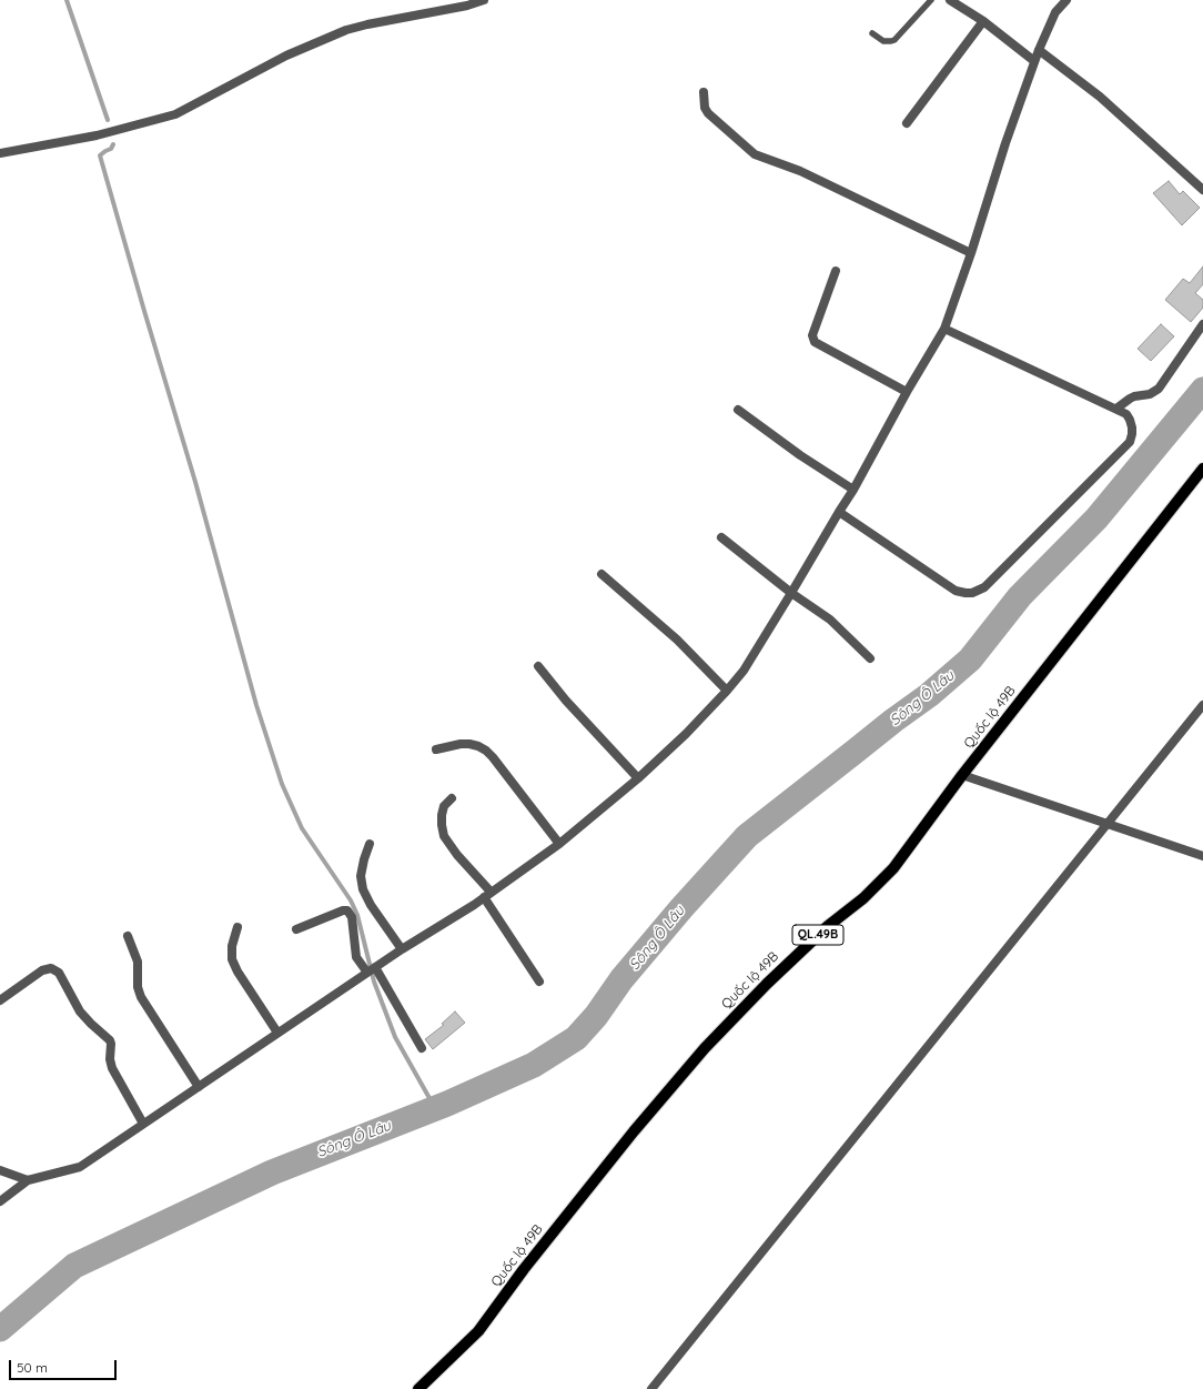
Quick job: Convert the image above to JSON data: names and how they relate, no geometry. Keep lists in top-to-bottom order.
{
  "streets": {
    "main road": ["Quốc lộ 49B", "QL.49B"]
  },
  "water": ["Sông Ô Lâu"],
  "scale_bar": "50 m"
}
